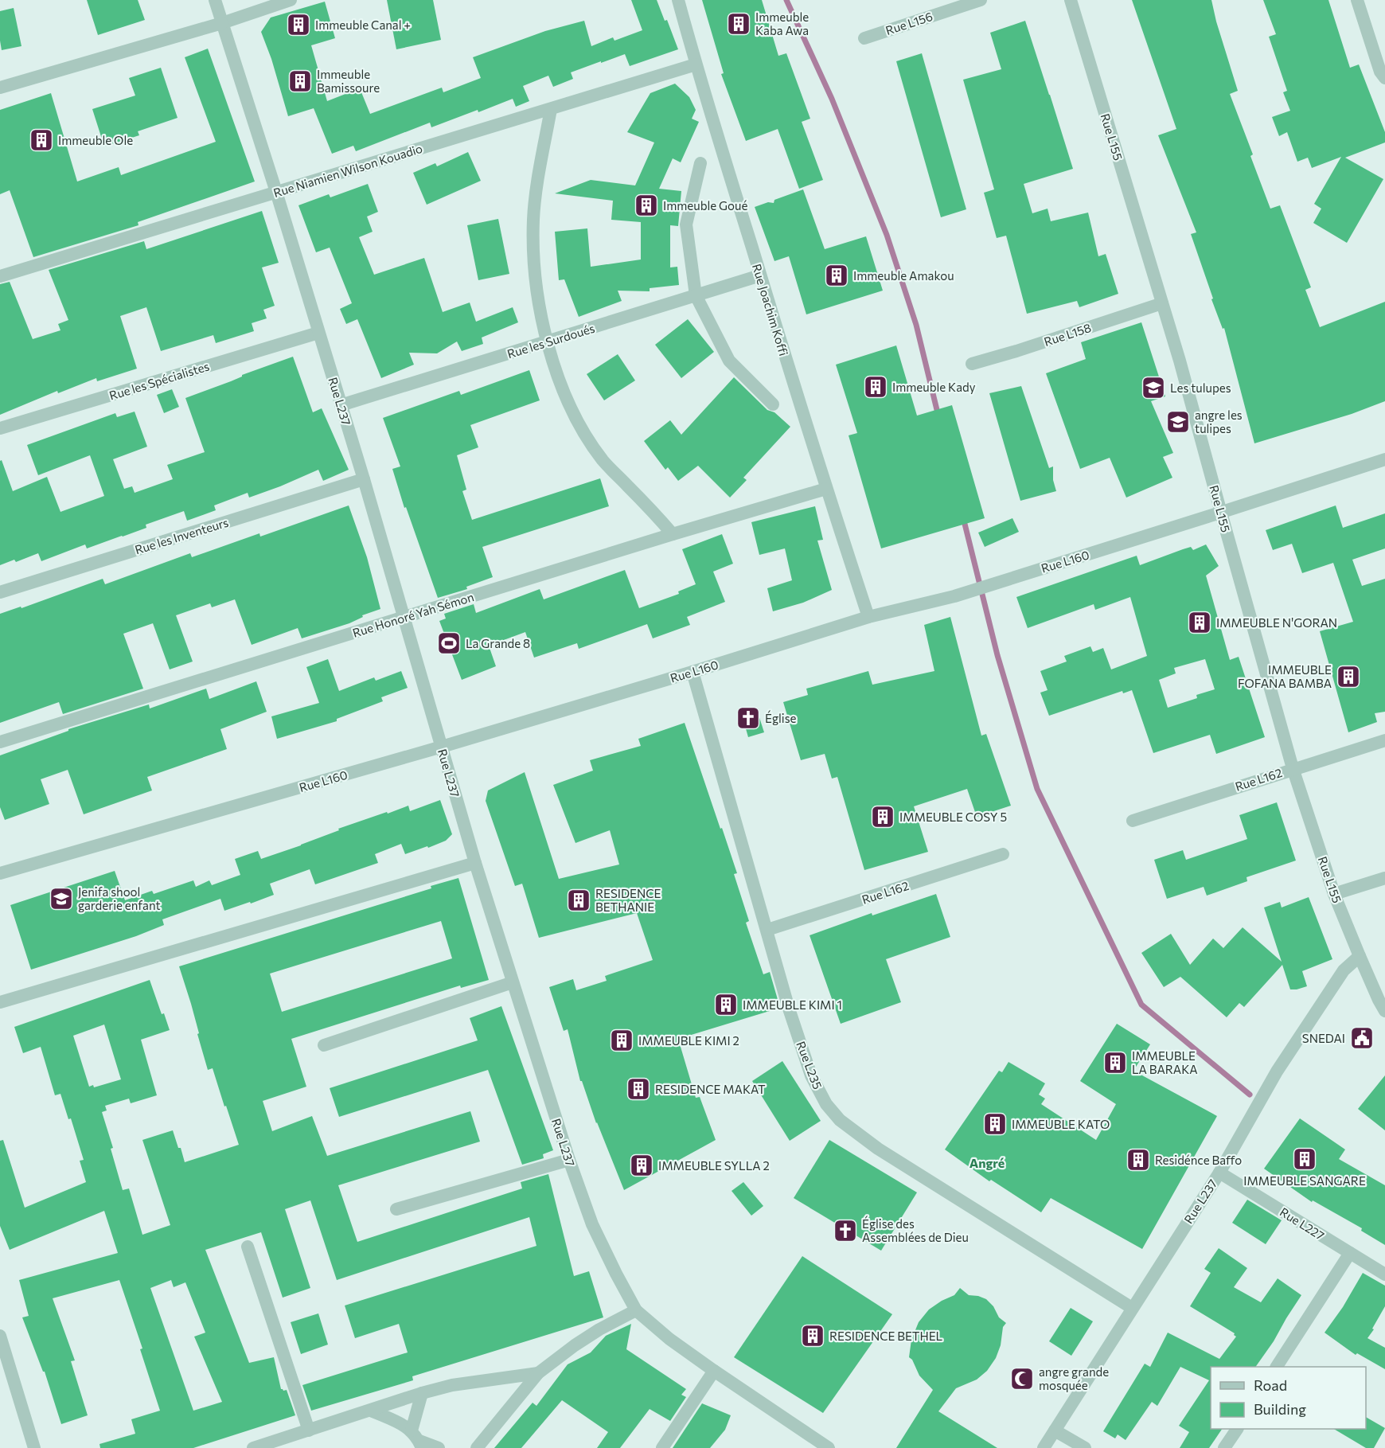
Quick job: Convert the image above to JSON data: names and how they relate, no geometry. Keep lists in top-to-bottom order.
{
  "streets": {
    "street": [
      "Rue L156",
      "Rue L155",
      "Rue Niamien Wilson Kouadio",
      "Rue Joachim Koffi",
      "Rue L158",
      "Rue les Surdoués",
      "Rue les Spécialistes",
      "Rue L237",
      "Rue les Inventeurs",
      "Rue L160",
      "Rue Honoré Yah Sémon",
      "Rue L162",
      "Rue L235",
      "Rue L227"
    ]
  },
  "crossings": [
    ["Rue L155", "Rue L158"],
    ["Rue L155", "Rue L237"],
    ["Rue L155", "Rue L160"],
    ["Rue L155", "Rue L162"],
    ["Rue Niamien Wilson Kouadio", "Rue Joachim Koffi"],
    ["Rue Niamien Wilson Kouadio", "Rue L237"],
    ["Rue Joachim Koffi", "Rue les Surdoués"],
    ["Rue Joachim Koffi", "Rue L160"],
    ["Rue Joachim Koffi", "Rue Honoré Yah Sémon"],
    ["Rue les Surdoués", "Rue L237"],
    ["Rue les Spécialistes", "Rue L237"],
    ["Rue L237", "Rue les Inventeurs"],
    ["Rue L237", "Rue L160"],
    ["Rue L237", "Rue Honoré Yah Sémon"],
    ["Rue L237", "Rue L235"],
    ["Rue L237", "Rue L227"],
    ["Rue L160", "Rue L235"],
    ["Rue L162", "Rue L235"]
  ],
  "districts": ["Angré"],
  "places": {
    "building": [
      "Immeuble Kaba Awa",
      "Immeuble Canal +",
      "Immeuble Bamissoure",
      "Immeuble Ole",
      "Immeuble Goué",
      "Immeuble Amakou",
      "Immeuble Kady",
      "IMMEUBLE N'GORAN",
      "IMMEUBLE FOFANA BAMBA",
      "IMMEUBLE COSY 5",
      "RESIDENCE BETHANIE",
      "IMMEUBLE KIMI 1",
      "IMMEUBLE KIMI 2",
      "IMMEUBLE LA BARAKA",
      "RESIDENCE MAKAT",
      "IMMEUBLE KATO",
      "IMMEUBLE SANGARE",
      "Residénce Baffo",
      "IMMEUBLE SYLLA 2",
      "RESIDENCE BETHEL"
    ],
    "school or university": ["Les tulupes", "angre les tulipes", "Jenifa shool garderie enfant"],
    "sports": ["La Grande 8"],
    "church": ["Église", "Église des Assemblées de Dieu"],
    "public building": ["SNEDAI"],
    "mosque": ["angre grande mosquée"]
  },
  "legend": ["Road", "Building"]
}
